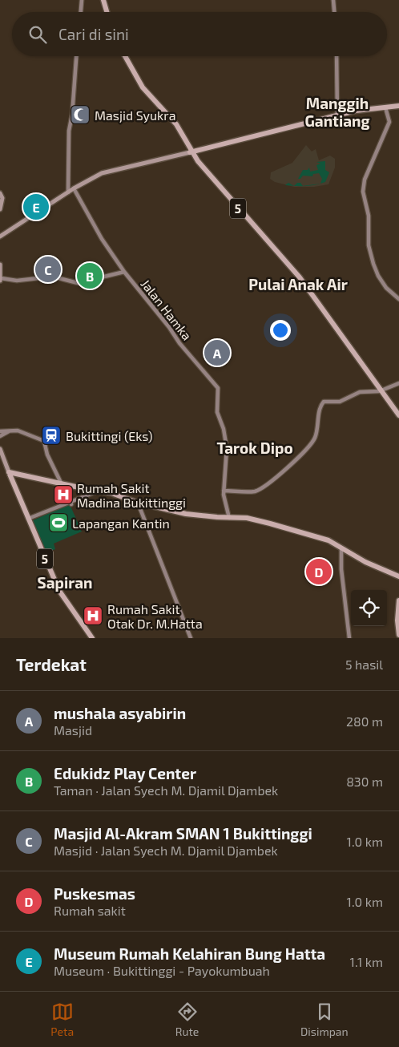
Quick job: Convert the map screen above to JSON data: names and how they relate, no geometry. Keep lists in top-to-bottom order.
{
  "streets": {
    "highway": ["5"],
    "street": ["Jalan Hamka"]
  },
  "districts": [
    "Manggih Gantiang",
    "Pulai Anak Air",
    "Tarok Dipo",
    "Sapiran"
  ],
  "places": {
    "mosque": ["Masjid Syukra"],
    "station": ["Bukittingi (Eks)"],
    "hospital": ["Rumah Sakit Madina Bukittinggi", "Rumah Sakit Otak Dr. M.Hatta"],
    "sports": ["Lapangan Kantin"]
  },
  "page": {
    "search": "Cari di sini",
    "pins": [
      "E",
      "C",
      "B",
      "A",
      "D"
    ],
    "heading": ["Terdekat", "5 hasil"],
    "list": [
      {
        "mark": "A",
        "name": "mushala asyabirin",
        "note": "Masjid",
        "value": "280 m"
      },
      {
        "mark": "B",
        "name": "Edukidz Play Center",
        "note": "Taman · Jalan Syech M. Djamil Djambek",
        "value": "830 m"
      },
      {
        "mark": "C",
        "name": "Masjid Al-Akram SMAN 1 Bukittinggi",
        "note": "Masjid · Jalan Syech M. Djamil Djambek",
        "value": "1.0 km"
      },
      {
        "mark": "D",
        "name": "Puskesmas",
        "note": "Rumah sakit",
        "value": "1.0 km"
      },
      {
        "mark": "E",
        "name": "Museum Rumah Kelahiran Bung Hatta",
        "note": "Museum · Bukittinggi - Payokumbuah",
        "value": "1.1 km"
      }
    ],
    "nav": ["Peta", "Rute", "Disimpan"]
  }
}
